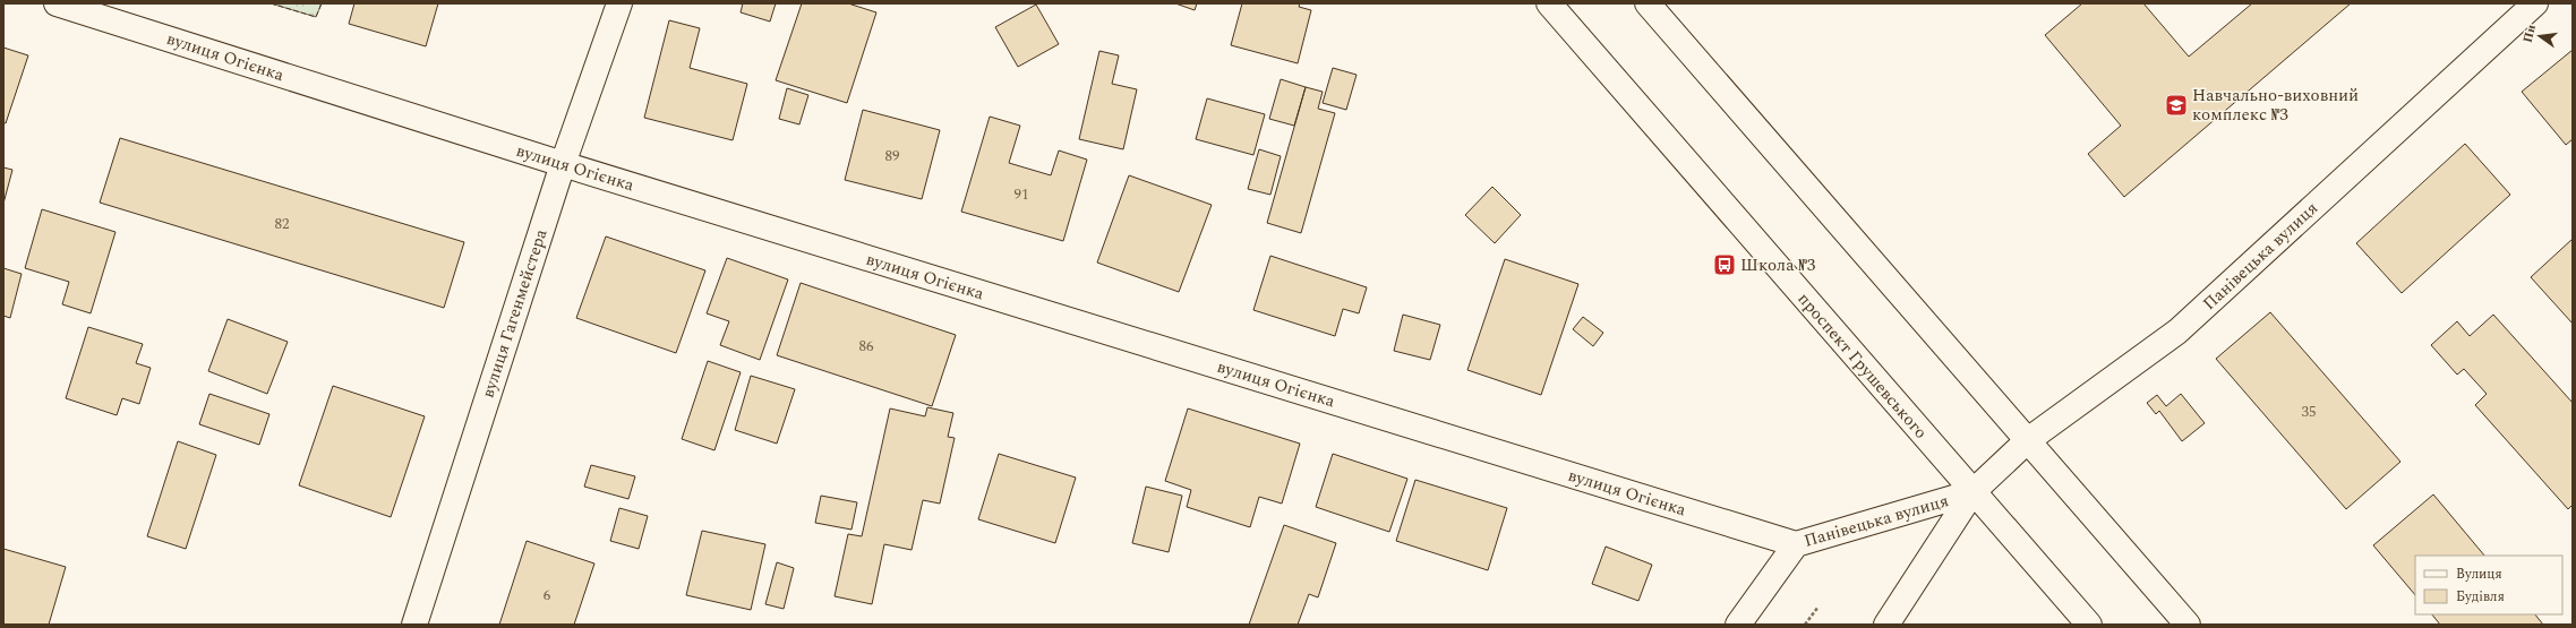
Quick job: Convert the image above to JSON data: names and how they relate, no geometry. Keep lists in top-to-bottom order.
{
  "streets": {
    "street": [
      "вулиця Огієнка",
      "Панівецька вулиця",
      "вулиця Гагенмейстера",
      "проспект Грушевського"
    ]
  },
  "crossings": [
    ["вулиця Огієнка", "Панівецька вулиця"],
    ["вулиця Огієнка", "вулиця Гагенмейстера"],
    ["Панівецька вулиця", "проспект Грушевського"]
  ],
  "places": {
    "school or university": ["Навчально-виховний комплекс №3"],
    "bus stop": ["Школа №3"]
  },
  "house_numbers": [
    "89",
    "91",
    "82",
    "86",
    "35",
    "6"
  ],
  "legend": ["Вулиця", "Будівля"],
  "north": "left"
}
